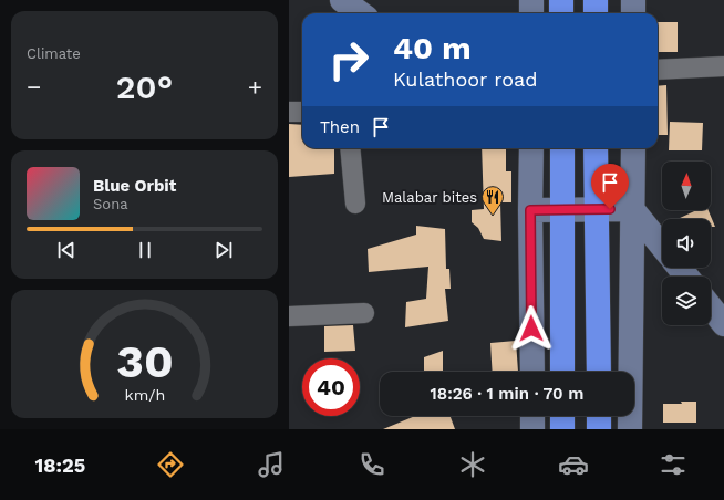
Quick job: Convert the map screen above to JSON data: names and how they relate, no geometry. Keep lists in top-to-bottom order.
{
  "places": {
    "restaurant": ["Malabar bites"]
  },
  "north": "top",
  "page": {
    "tile": "Climate",
    "turn": ["40 m", "Kulathoor road"],
    "heat": ["−", "20°", "+"],
    "then": "Then",
    "song": ["Blue Orbit", "Sona"],
    "limit": "40",
    "trip": "18:26 · 1 min · 70 m",
    "tabs": "18:25",
    "gauge": ["30", "km/h"]
  }
}
